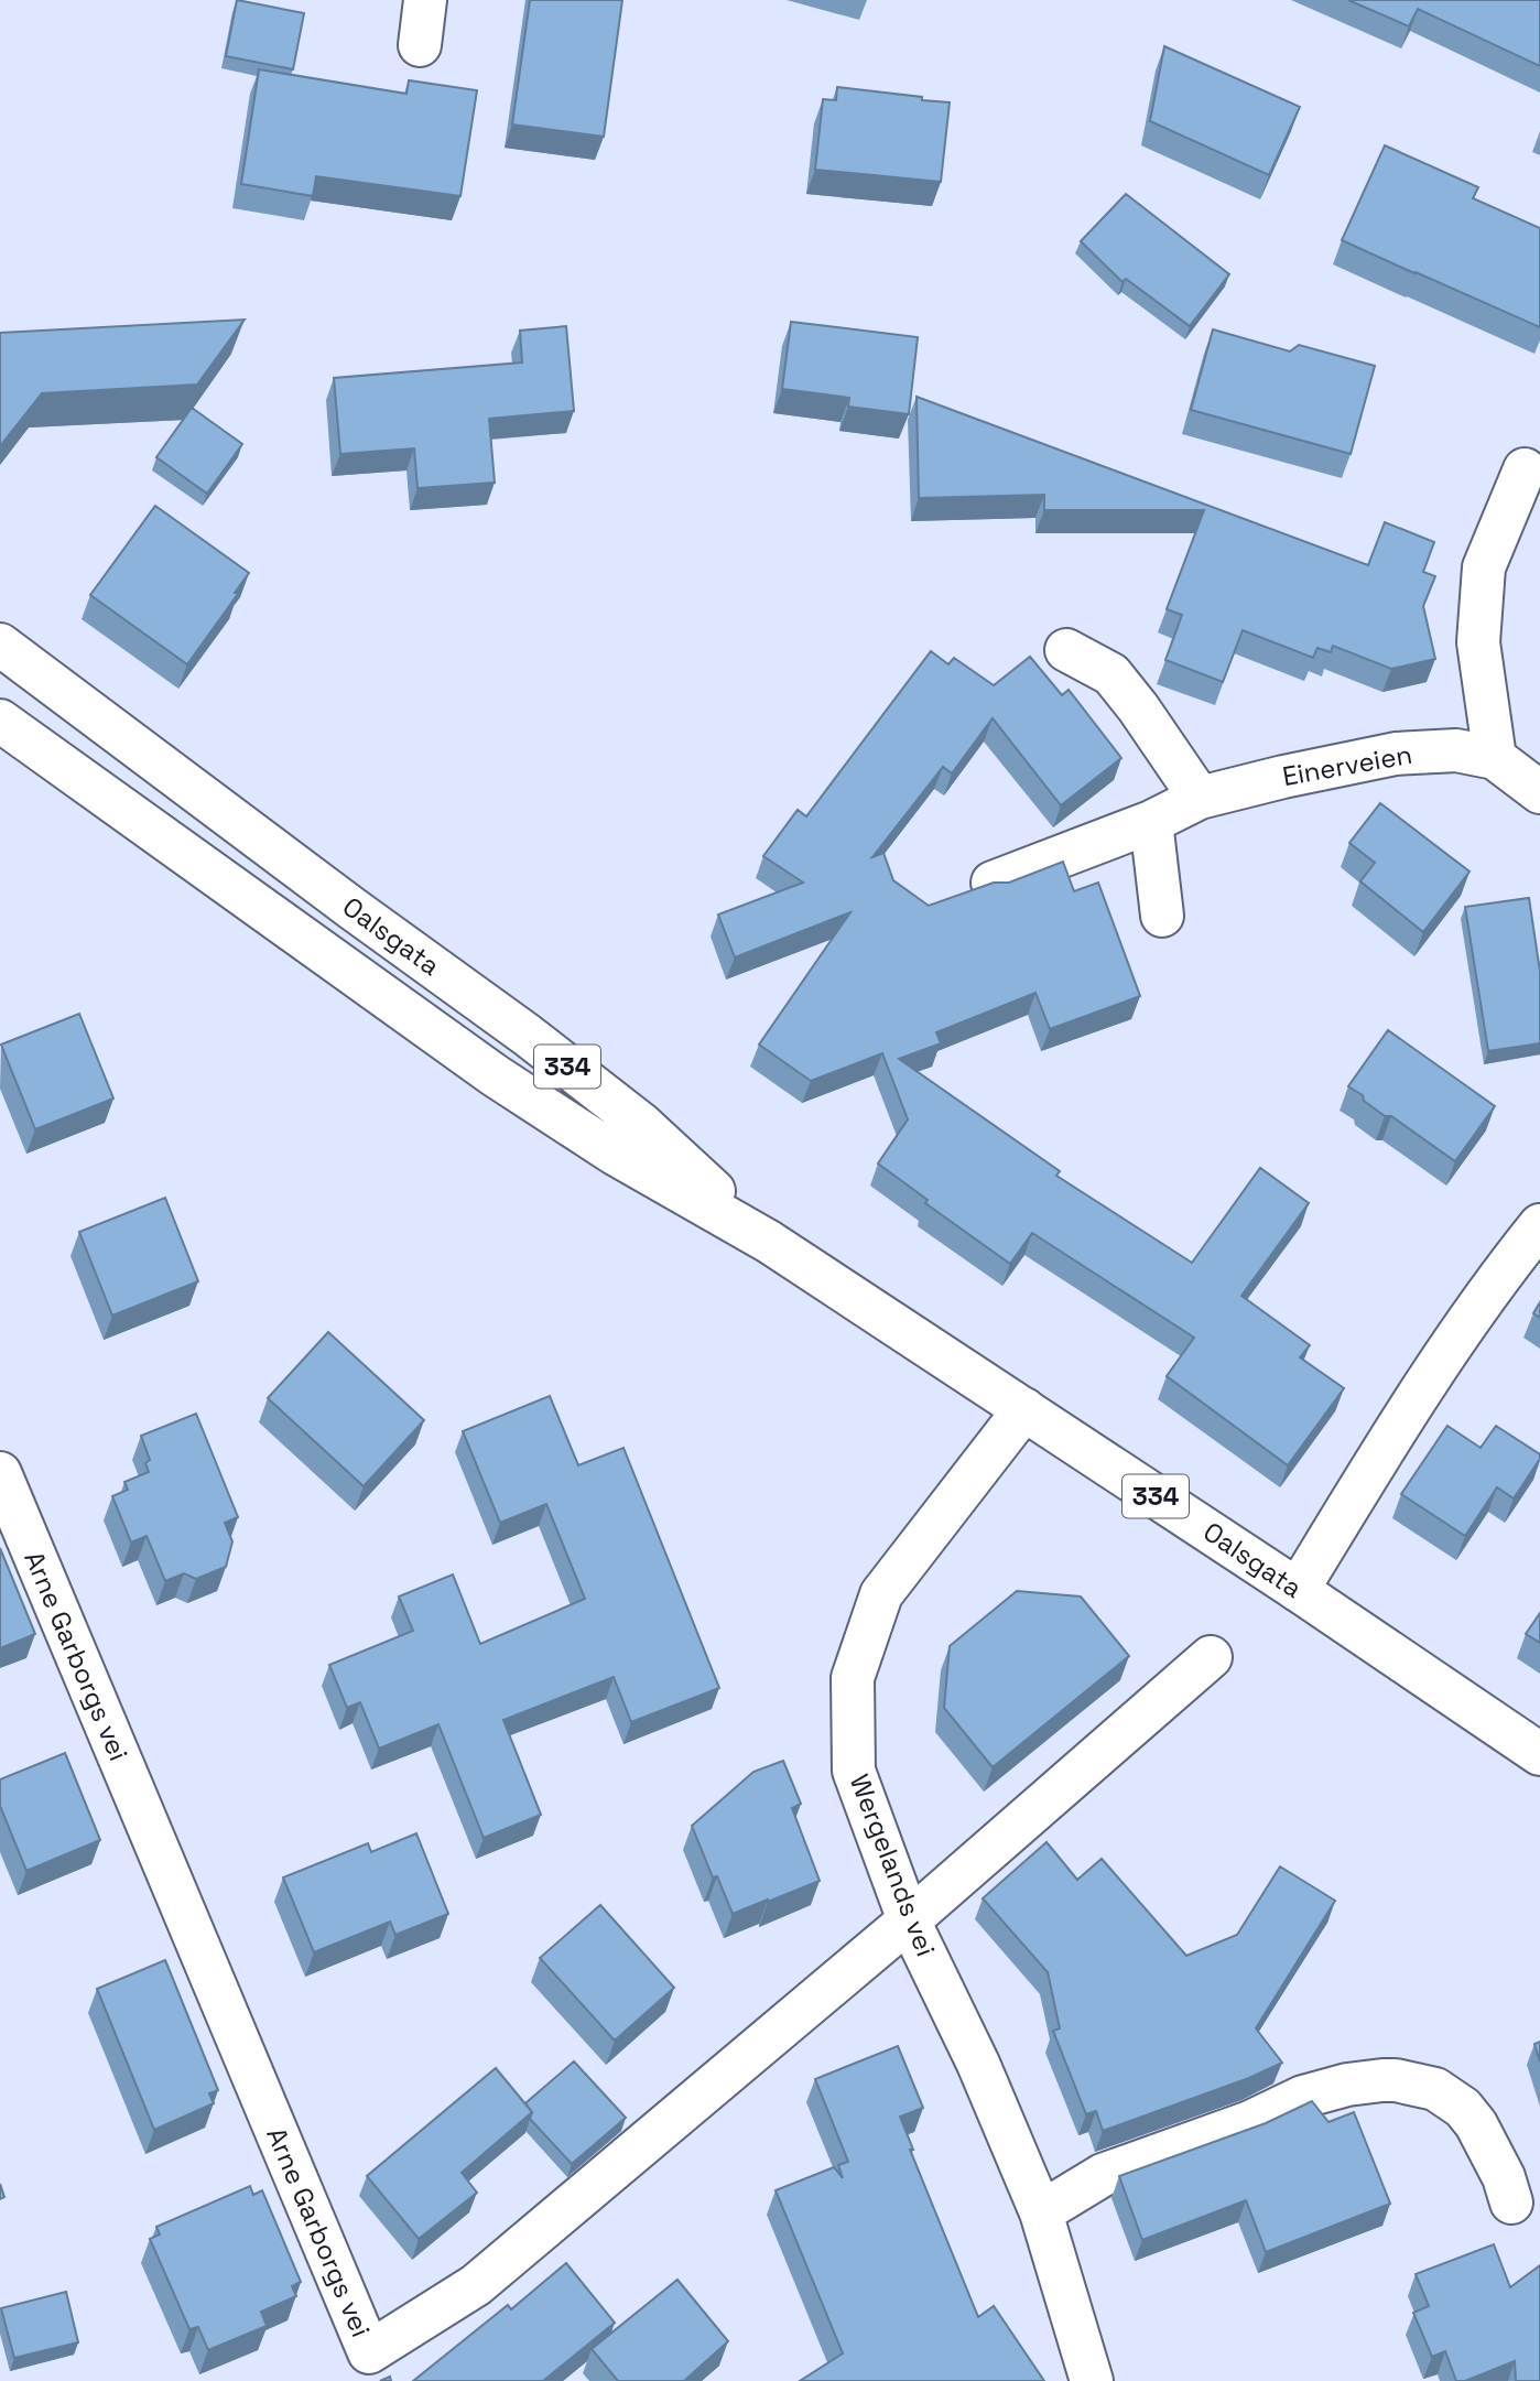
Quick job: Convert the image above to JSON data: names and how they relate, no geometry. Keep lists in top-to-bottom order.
{
  "streets": {
    "street": [
      "Einerveien",
      "Oalsgata",
      "334",
      "Arne Garborgs vei",
      "Wergelands vei"
    ]
  },
  "crossings": [
    ["Oalsgata", "Wergelands vei"],
    ["Arne Garborgs vei", "Wergelands vei"]
  ]
}
